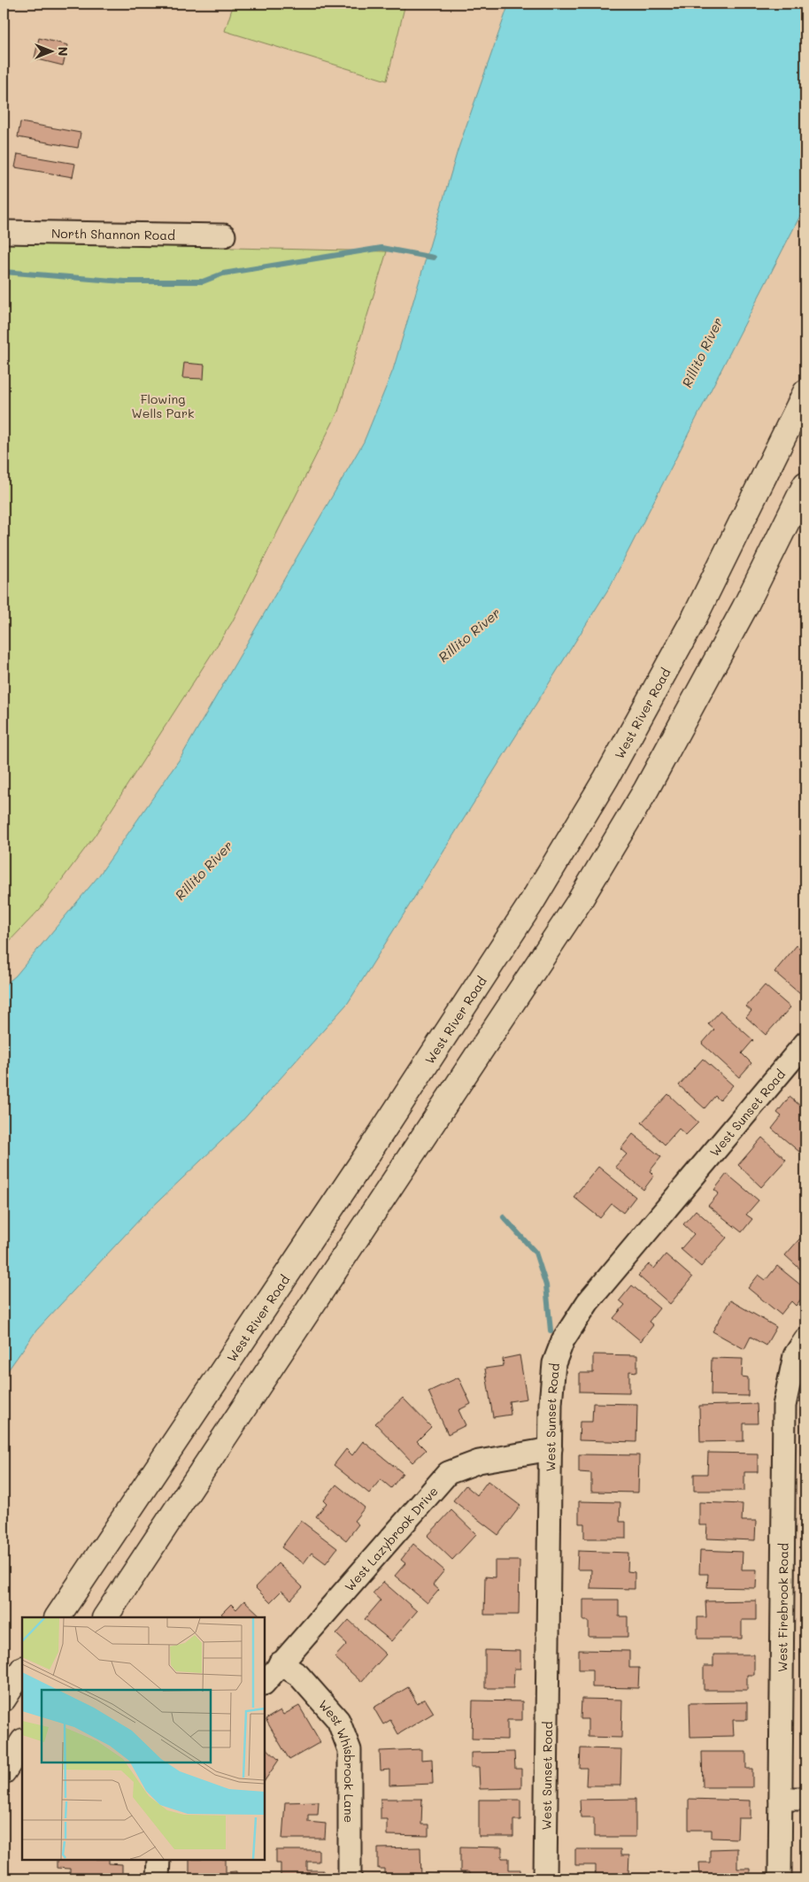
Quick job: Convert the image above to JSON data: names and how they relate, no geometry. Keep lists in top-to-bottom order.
{
  "streets": {
    "main road": ["West River Road"],
    "street": [
      "North Shannon Road",
      "West Sunset Road",
      "West Lazybrook Drive",
      "West Firebrook Road",
      "West Whisbrook Lane"
    ]
  },
  "crossings": [
    ["West Sunset Road", "West Lazybrook Drive"],
    ["West Lazybrook Drive", "West Whisbrook Lane"]
  ],
  "water": ["Rillito River"],
  "parks": ["Flowing Wells Park"],
  "north": "right"
}
